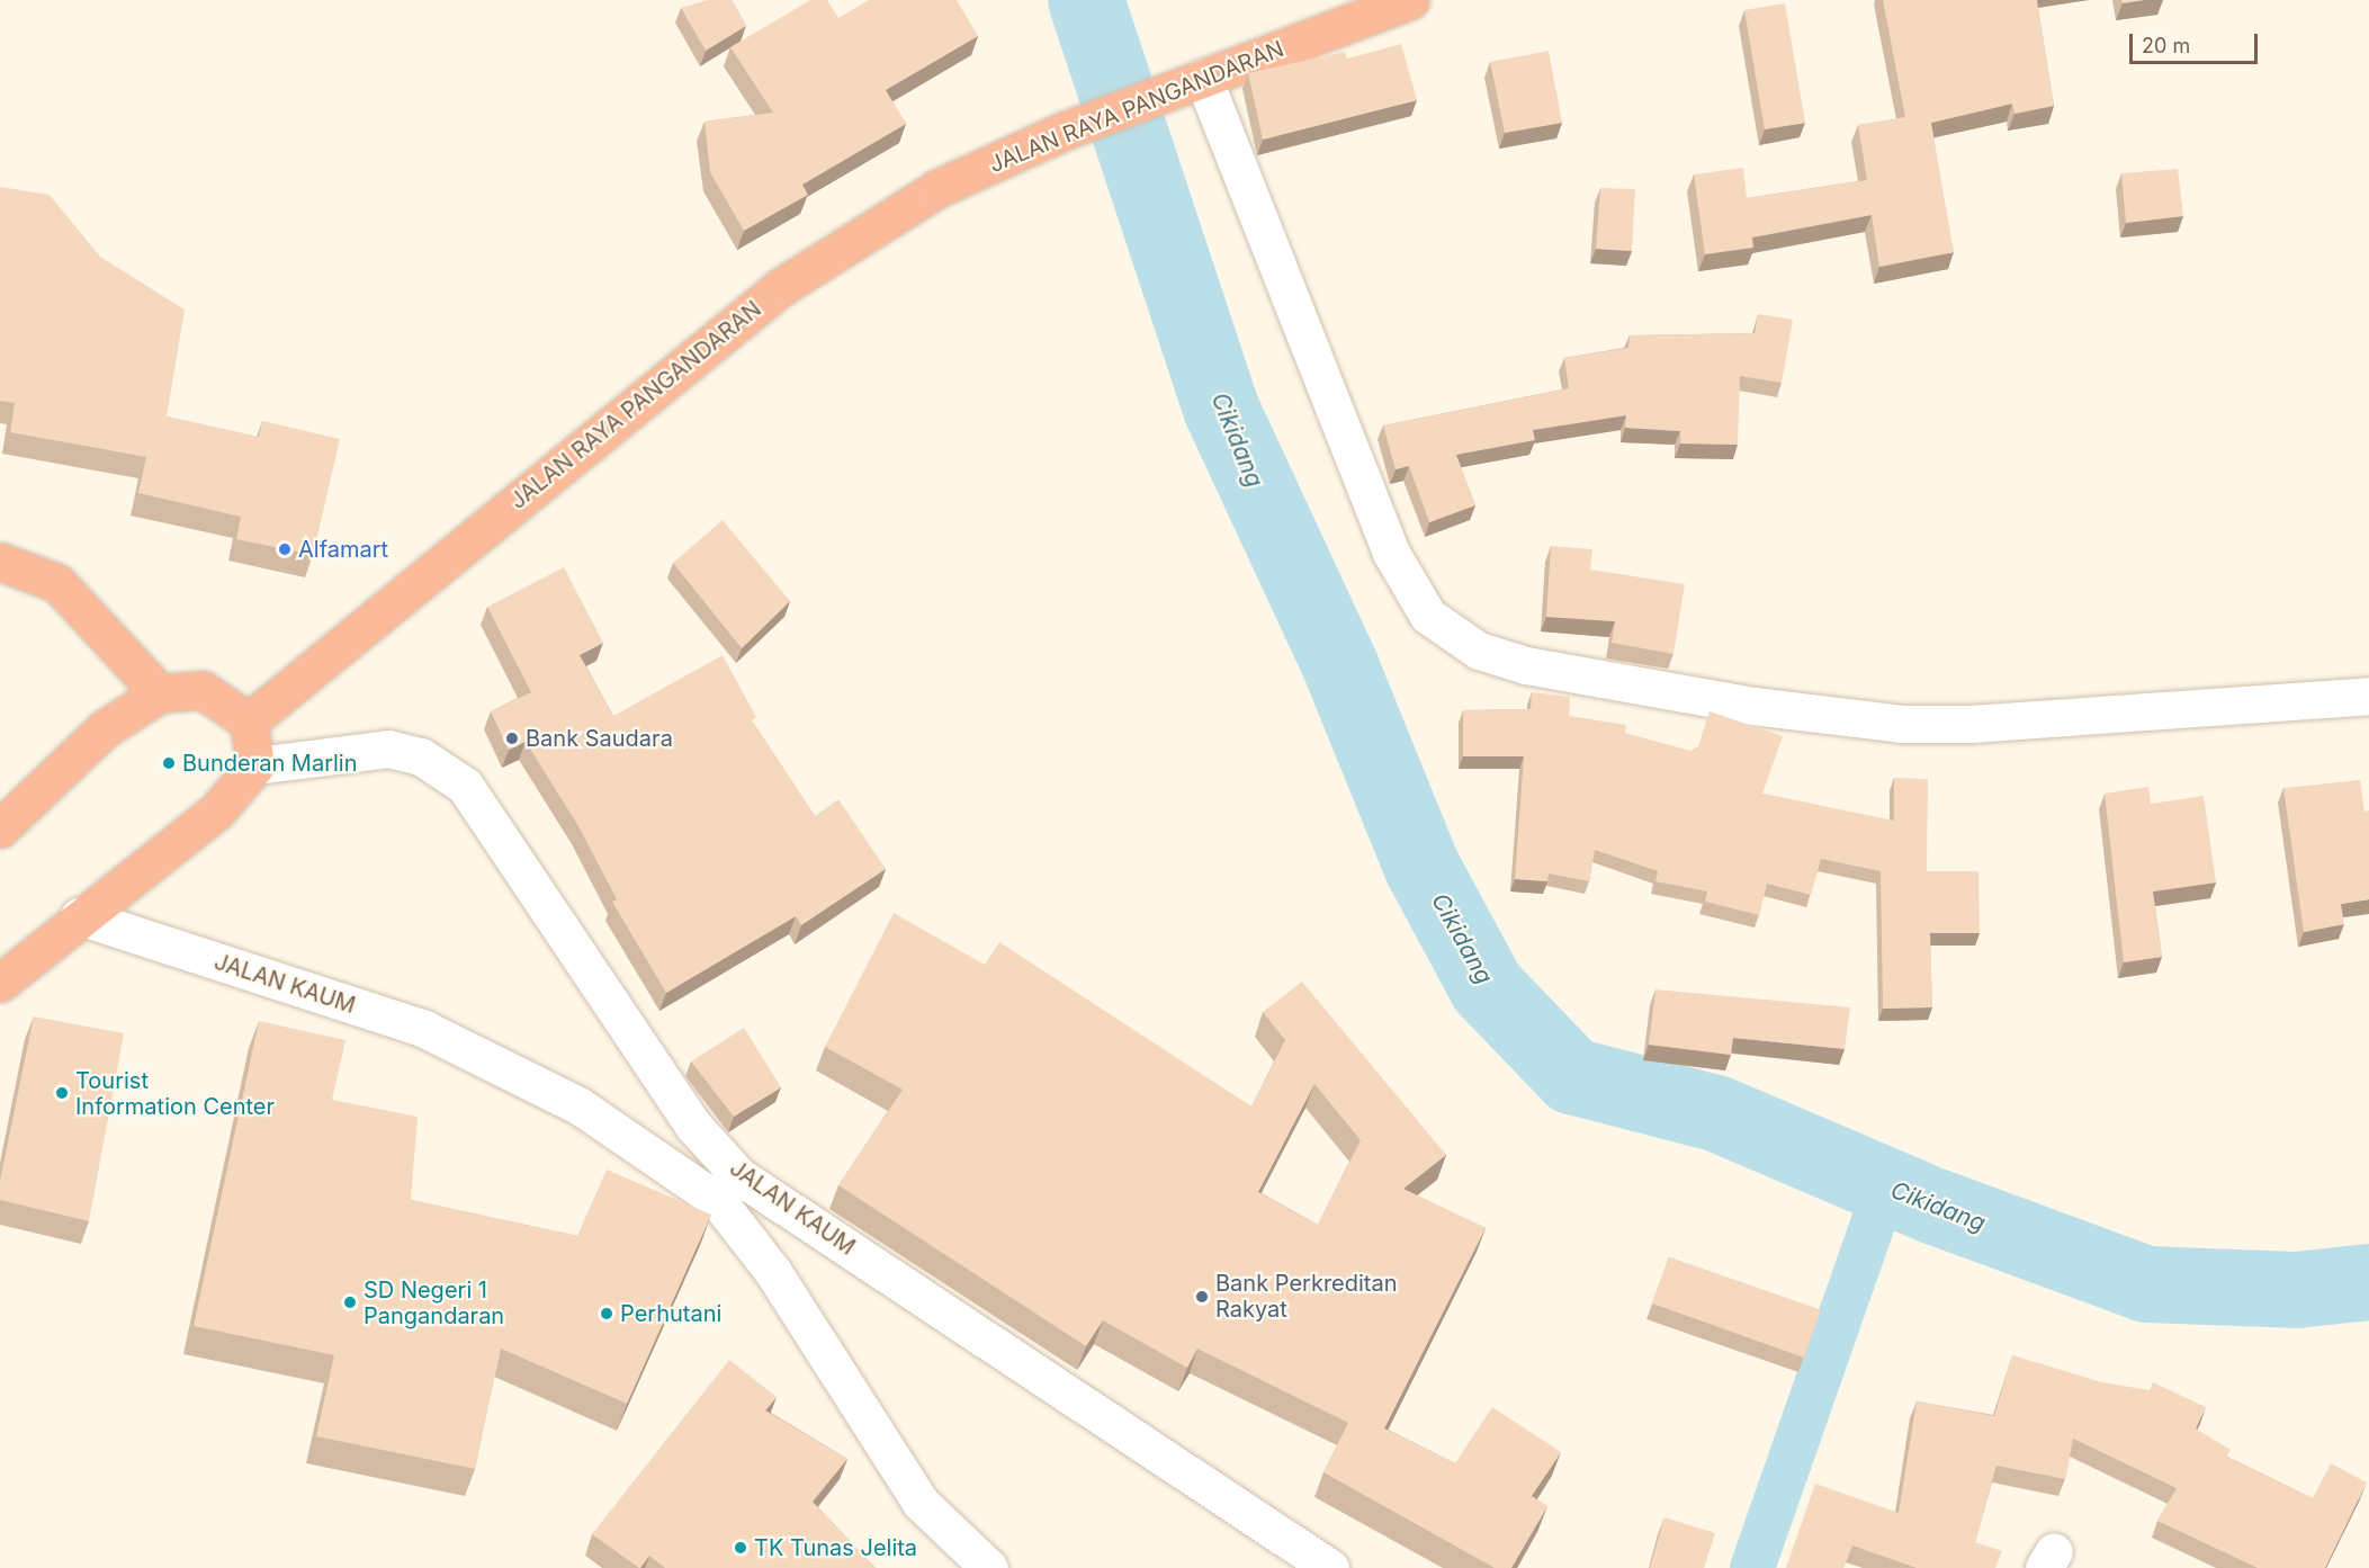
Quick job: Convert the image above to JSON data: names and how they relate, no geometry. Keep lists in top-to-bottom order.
{
  "streets": {
    "highway": ["JALAN RAYA PANGANDARAN"],
    "street": ["JALAN KAUM"]
  },
  "water": ["Cikidang"],
  "places": [
    "Alfamart",
    "Bank Saudara",
    "Bunderan Marlin",
    "Tourist Information Center",
    "Bank Perkreditan Rakyat",
    "SD Negeri 1 Pangandaran",
    "Perhutani",
    "TK Tunas Jelita"
  ],
  "scale_bar": "20 m"
}
